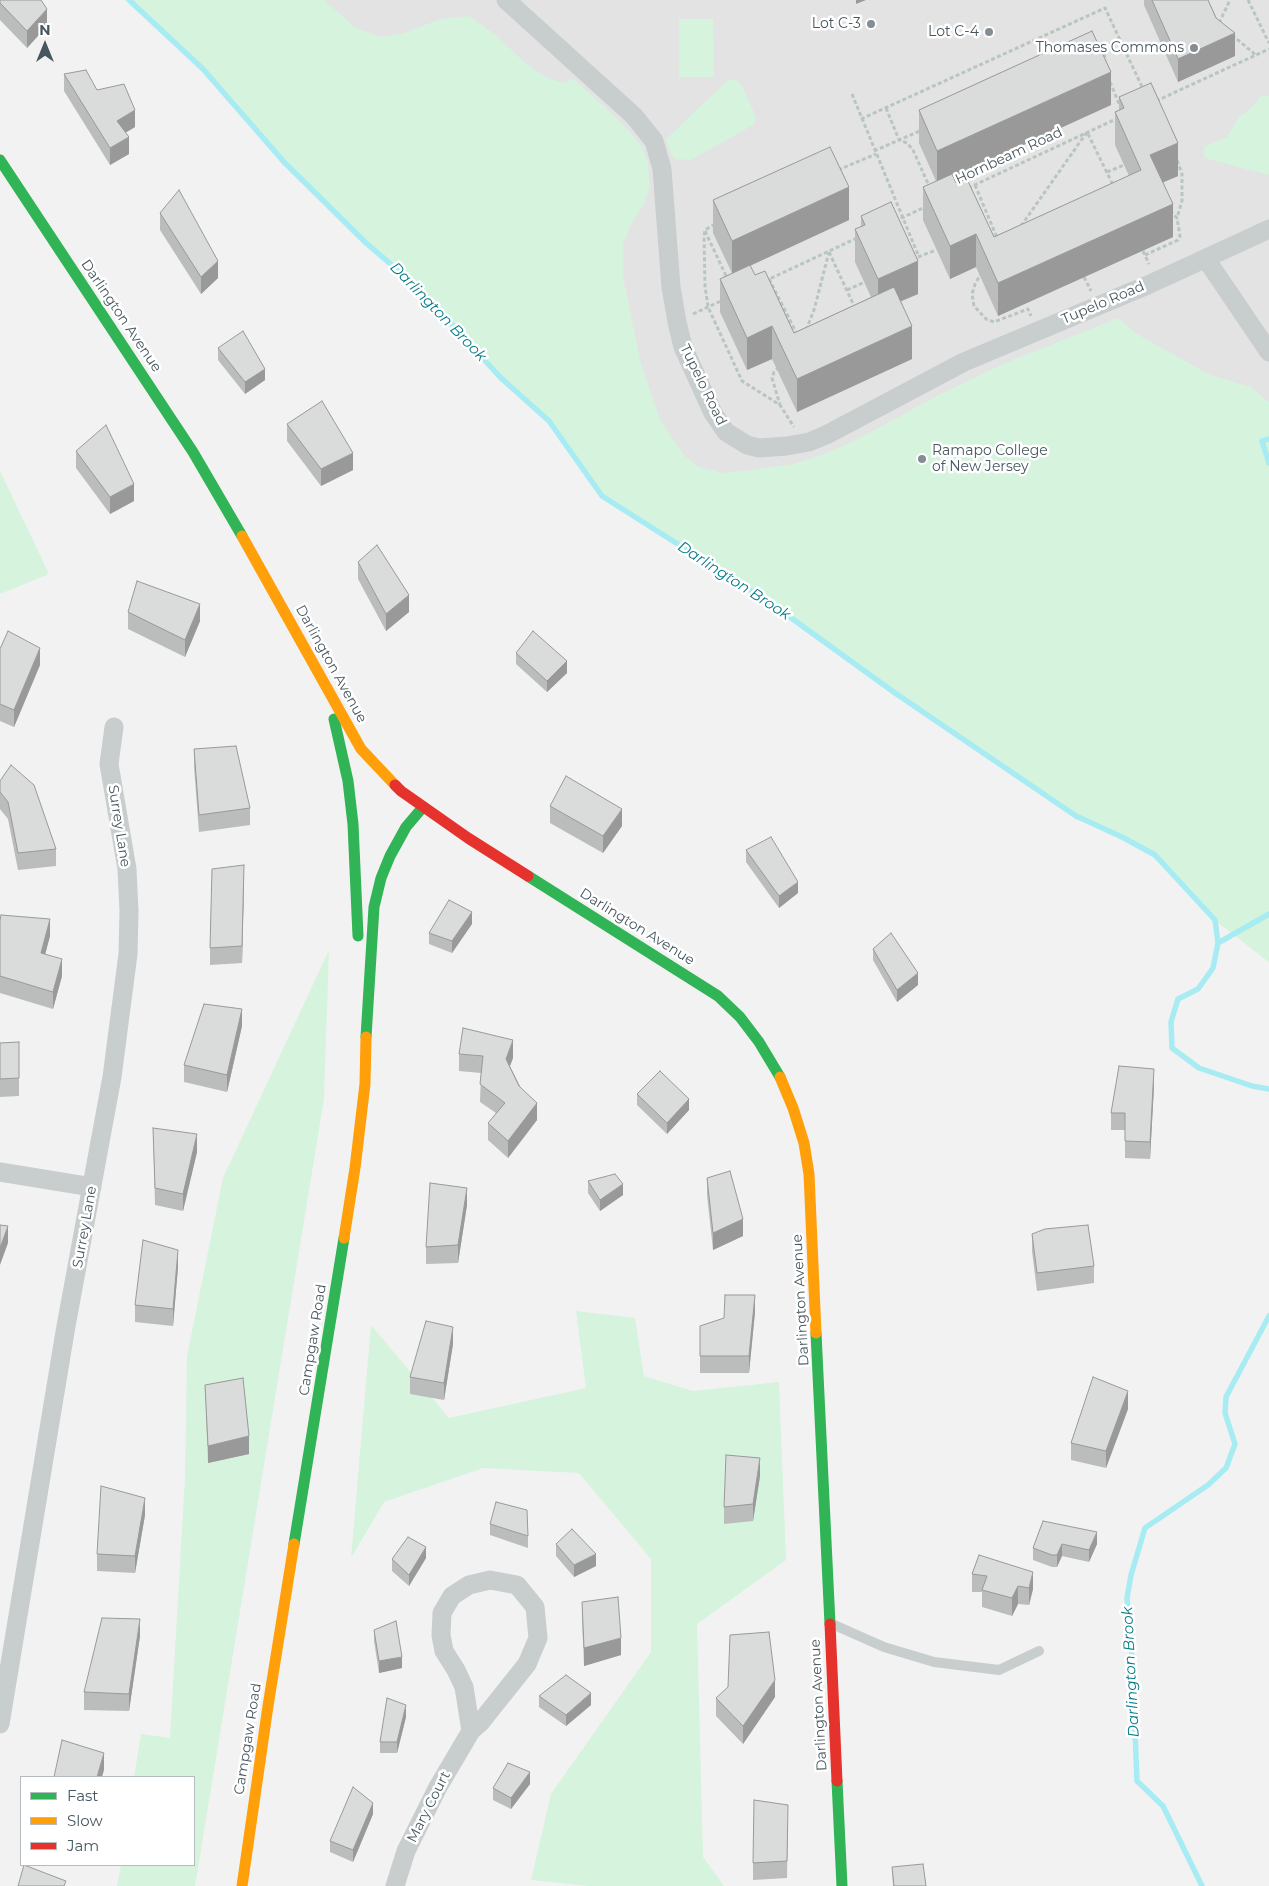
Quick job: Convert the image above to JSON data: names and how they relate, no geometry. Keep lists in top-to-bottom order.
{
  "streets": {
    "main road": ["Darlington Avenue", "Campgaw Road"],
    "street": ["Tupelo Road", "Surrey Lane", "Mary Court"],
    "path": ["Hornbeam Road"]
  },
  "crossings": [
    ["Darlington Avenue", "Campgaw Road"]
  ],
  "water": ["Darlington Brook"],
  "places": [
    "Lot C-3",
    "Lot C-4",
    "Thomases Commons",
    "Ramapo College of New Jersey"
  ],
  "legend": ["Fast", "Slow", "Jam"],
  "north": "top"
}
